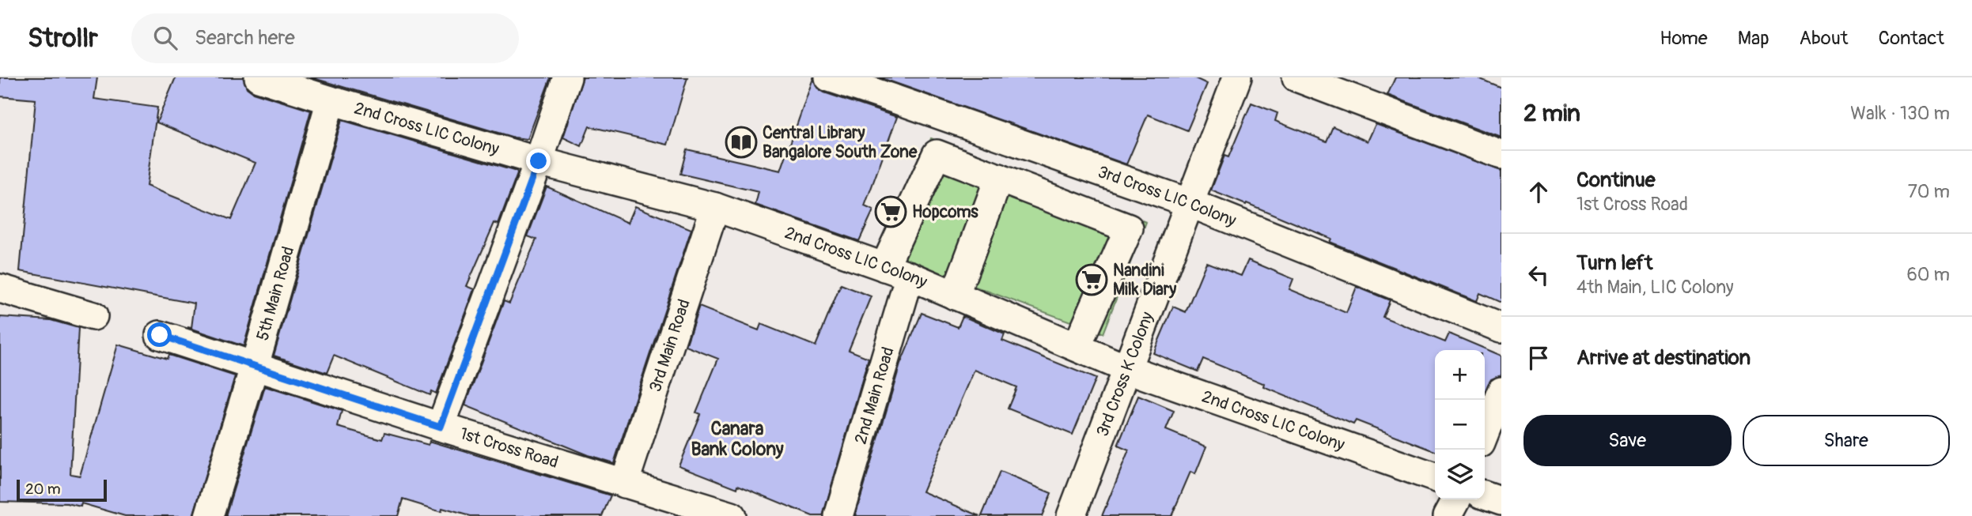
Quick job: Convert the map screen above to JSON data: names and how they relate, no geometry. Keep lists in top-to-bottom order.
{
  "streets": {
    "street": [
      "2nd Cross LIC Colony",
      "3rd Cross LIC Colony",
      "5th Main Road",
      "3rd Main Road",
      "3rd Cross K Colony",
      "2nd Main Road",
      "1st Cross Road"
    ]
  },
  "crossings": [
    ["2nd Cross LIC Colony", "5th Main Road"],
    ["2nd Cross LIC Colony", "3rd Main Road"],
    ["2nd Cross LIC Colony", "3rd Cross K Colony"],
    ["2nd Cross LIC Colony", "2nd Main Road"],
    ["3rd Cross LIC Colony", "3rd Cross K Colony"],
    ["5th Main Road", "1st Cross Road"],
    ["3rd Main Road", "1st Cross Road"]
  ],
  "districts": ["Canara Bank Colony"],
  "places": {
    "library": ["Central Library Bangalore South Zone"],
    "supermarket": ["Hopcoms", "Nandini Milk Diary"]
  },
  "scale_bar": "20 m",
  "page": {
    "header": "Strollr",
    "search": "Search here",
    "nav": [
      "Home",
      "Map",
      "About",
      "Contact"
    ],
    "heading": ["2 min", "Walk · 130 m"],
    "list": [
      ["Continue", "1st Cross Road", "70 m"],
      ["Turn left", "4th Main, LIC Colony", "60 m"],
      "Arrive at destination"
    ],
    "map_buttons": ["+", "−"],
    "buttons": ["Save", "Share"],
    "scale": "20 m"
  }
}
